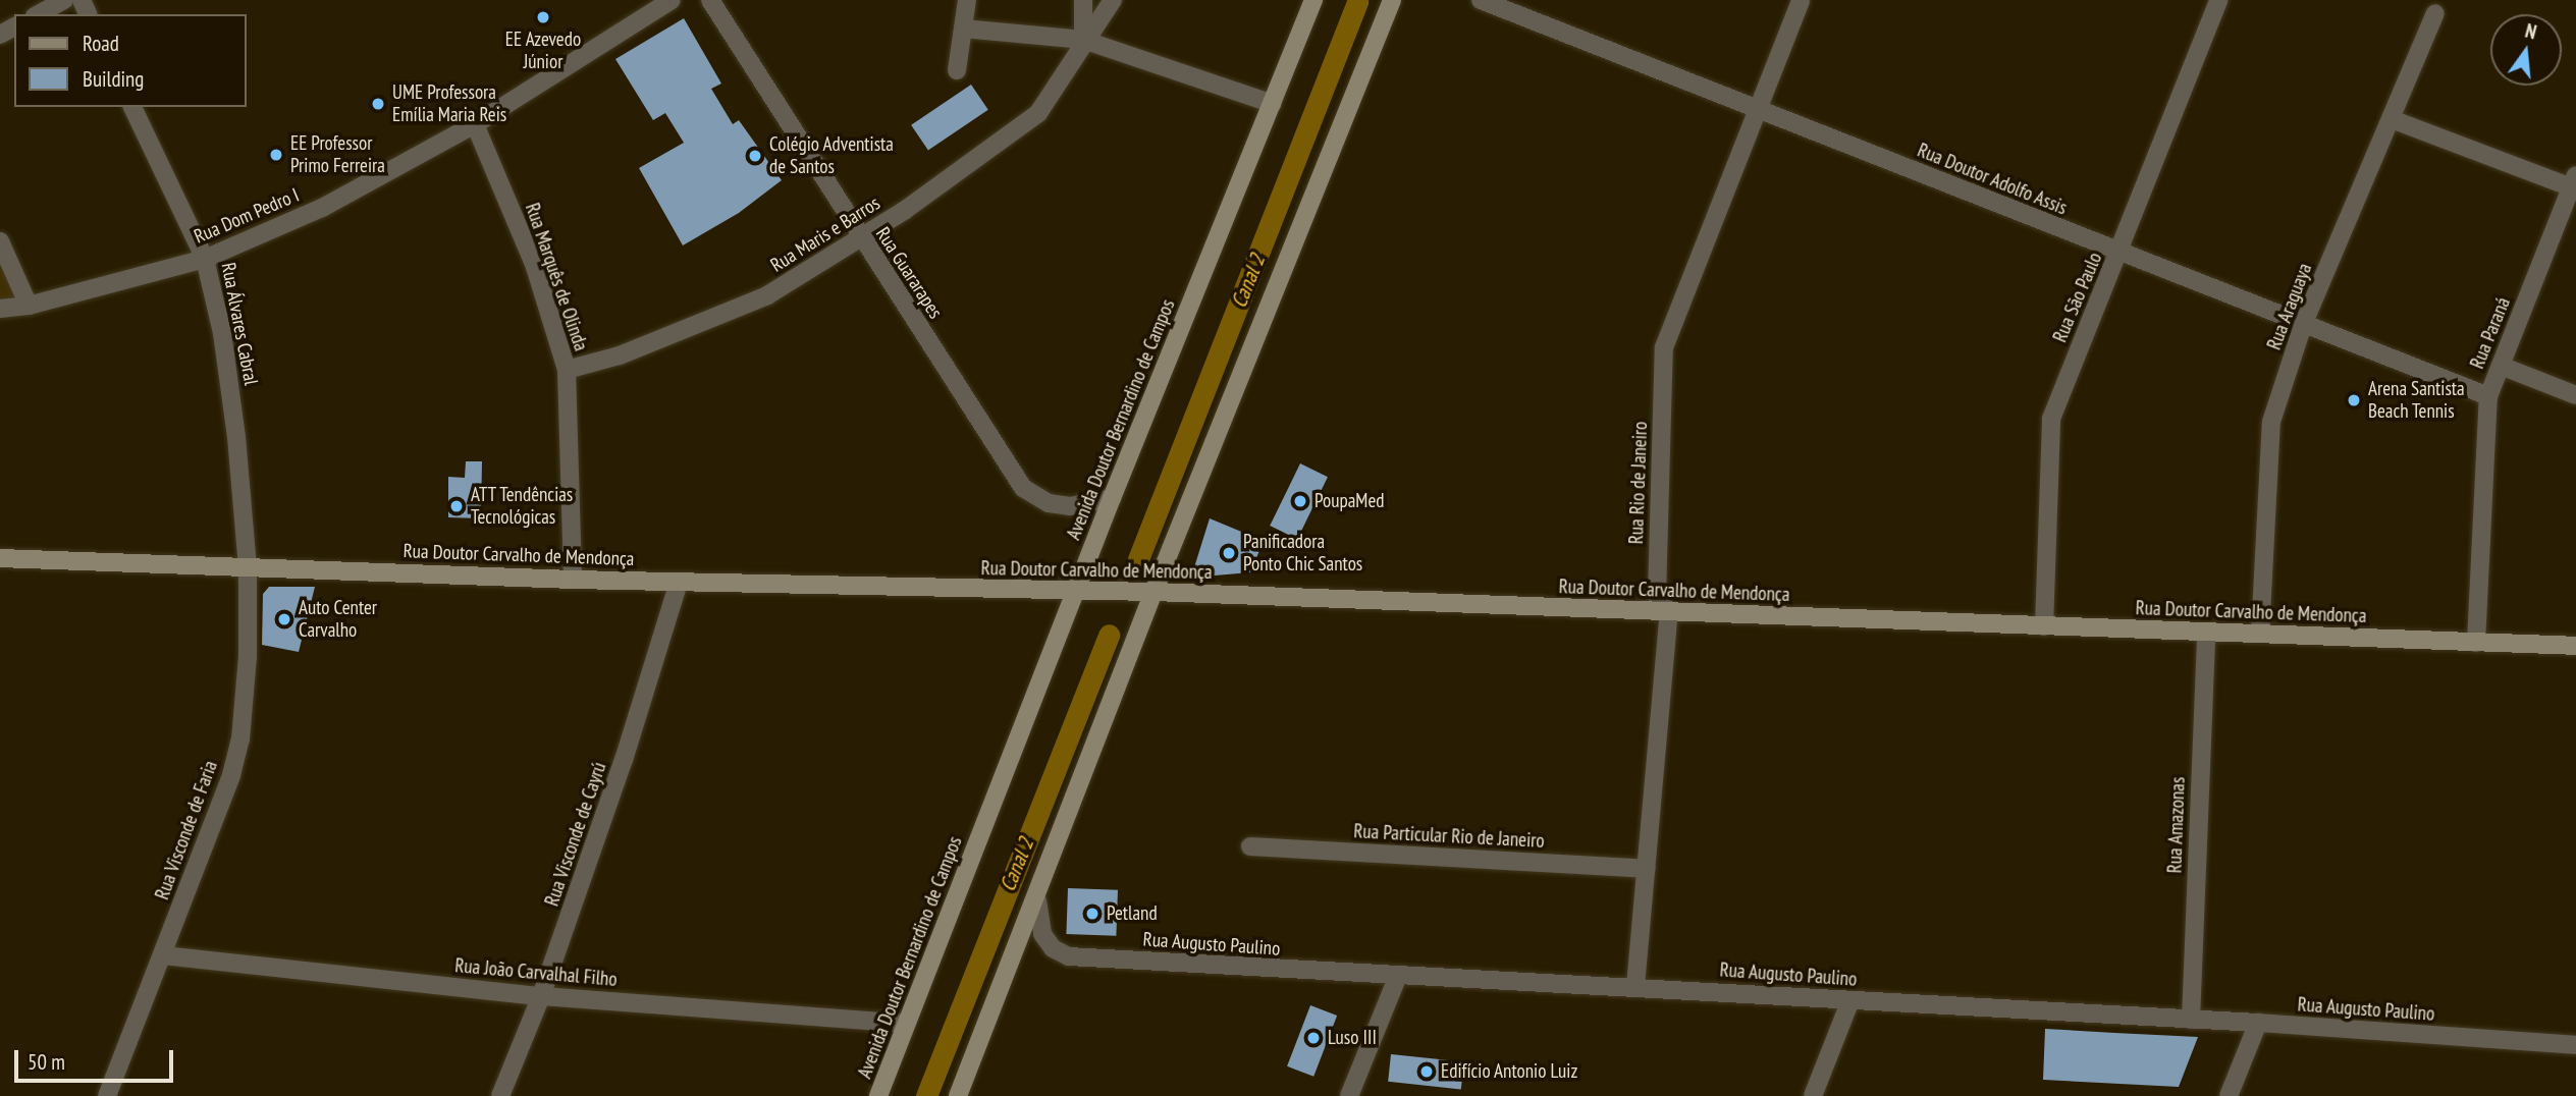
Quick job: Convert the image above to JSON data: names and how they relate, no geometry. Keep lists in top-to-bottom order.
{
  "streets": {
    "main road": ["Avenida Doutor Bernardino de Campos", "Rua Doutor Carvalho de Mendonça"],
    "street": [
      "Rua Doutor Adolfo Assis",
      "Rua Dom Pedro I",
      "Rua Maris e Barros",
      "Rua Guararapes",
      "Rua Marquês de Olinda",
      "Rua São Paulo",
      "Rua Araguaya",
      "Rua Álvares Cabral",
      "Rua Paraná",
      "Rua Rio de Janeiro",
      "Rua Amazonas",
      "Rua Visconde de Faria",
      "Rua Visconde de Cayrú",
      "Rua Particular Rio de Janeiro",
      "Rua Augusto Paulino",
      "Rua João Carvalhal Filho"
    ]
  },
  "crossings": [
    ["Rua Doutor Adolfo Assis", "Rua São Paulo"],
    ["Rua Doutor Adolfo Assis", "Rua Araguaya"],
    ["Rua Doutor Adolfo Assis", "Rua Paraná"],
    ["Rua Doutor Adolfo Assis", "Rua Rio de Janeiro"],
    ["Rua Dom Pedro I", "Rua Marquês de Olinda"],
    ["Rua Dom Pedro I", "Rua Álvares Cabral"],
    ["Rua Maris e Barros", "Rua Guararapes"],
    ["Rua Maris e Barros", "Rua Marquês de Olinda"],
    ["Rua Guararapes", "Avenida Doutor Bernardino de Campos"],
    ["Rua Marquês de Olinda", "Rua Doutor Carvalho de Mendonça"],
    ["Rua São Paulo", "Rua Doutor Carvalho de Mendonça"],
    ["Rua Araguaya", "Rua Doutor Carvalho de Mendonça"],
    ["Rua Álvares Cabral", "Rua Doutor Carvalho de Mendonça"],
    ["Rua Álvares Cabral", "Rua Visconde de Faria"],
    ["Rua Paraná", "Rua Doutor Carvalho de Mendonça"],
    ["Avenida Doutor Bernardino de Campos", "Rua Doutor Carvalho de Mendonça"],
    ["Avenida Doutor Bernardino de Campos", "Rua João Carvalhal Filho"],
    ["Rua Rio de Janeiro", "Rua Doutor Carvalho de Mendonça"],
    ["Rua Rio de Janeiro", "Rua Particular Rio de Janeiro"],
    ["Rua Rio de Janeiro", "Rua Augusto Paulino"],
    ["Rua Doutor Carvalho de Mendonça", "Rua Amazonas"],
    ["Rua Doutor Carvalho de Mendonça", "Rua Visconde de Faria"],
    ["Rua Doutor Carvalho de Mendonça", "Rua Visconde de Cayrú"],
    ["Rua Amazonas", "Rua Augusto Paulino"],
    ["Rua Visconde de Faria", "Rua João Carvalhal Filho"],
    ["Rua Visconde de Cayrú", "Rua João Carvalhal Filho"]
  ],
  "water": ["Canal 2"],
  "places": [
    "EE Azevedo Júnior",
    "UME Professora Emília Maria Reis",
    "EE Professor Primo Ferreira",
    "Colégio Adventista de Santos",
    "Arena Santista Beach Tennis",
    "PoupaMed",
    "ATT Tendências Tecnológicas",
    "Panificadora Ponto Chic Santos",
    "Auto Center Carvalho",
    "Petland",
    "Luso III",
    "Edifício Antonio Luiz"
  ],
  "legend": ["Road", "Building"],
  "scale_bar": "50 m",
  "north": "top"
}
